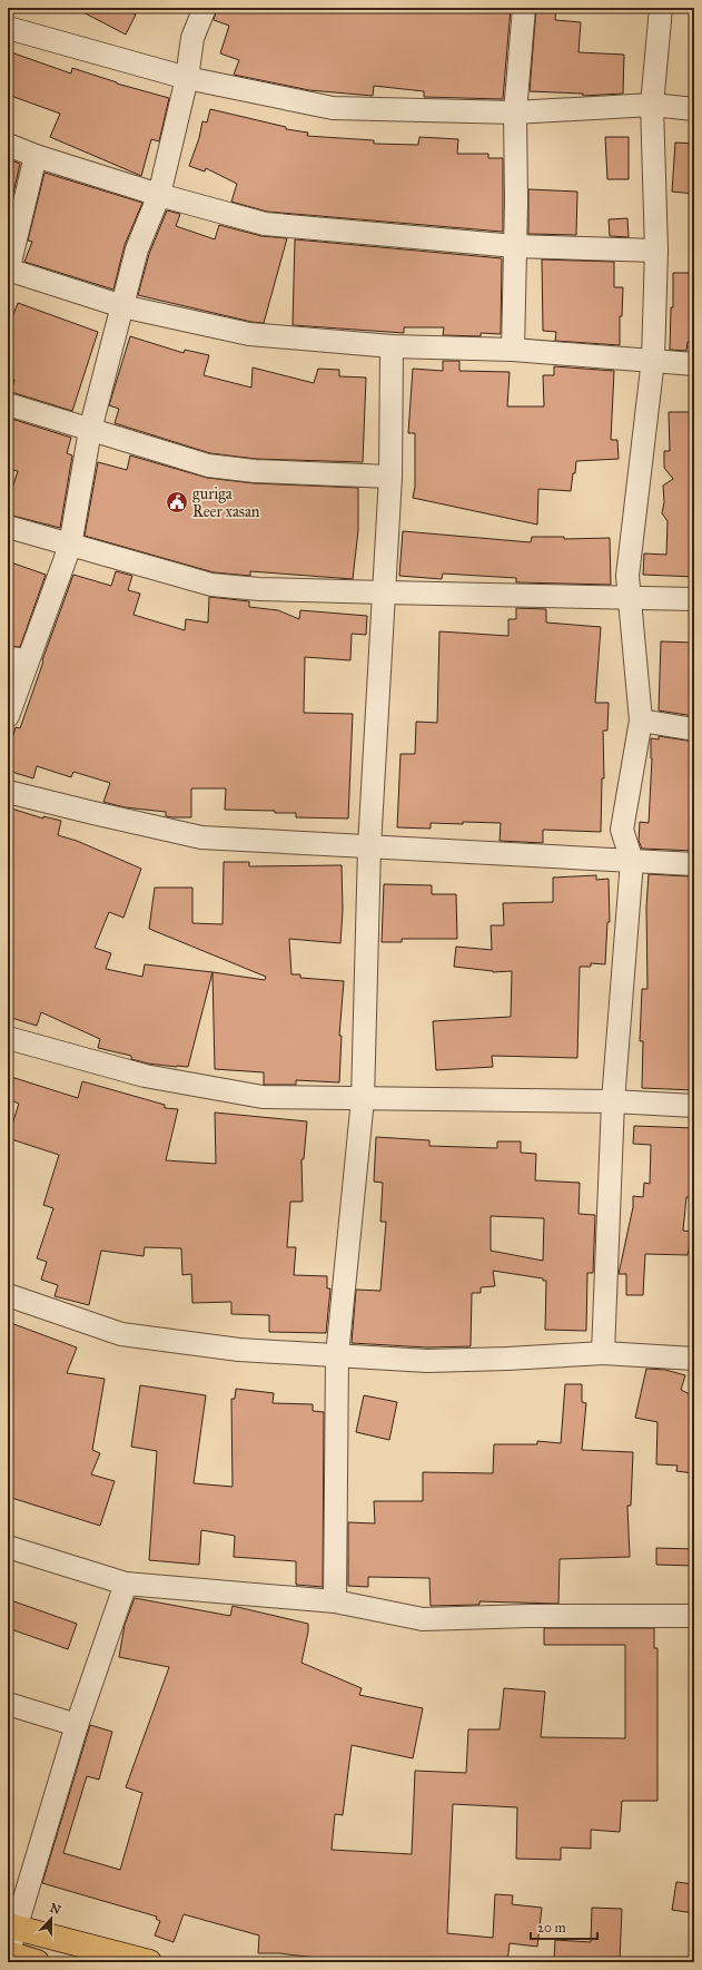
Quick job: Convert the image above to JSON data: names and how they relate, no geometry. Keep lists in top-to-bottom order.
{
  "places": {
    "public building": ["guriga Reer xasan"]
  },
  "scale_bar": "20 m",
  "north": "top"
}
